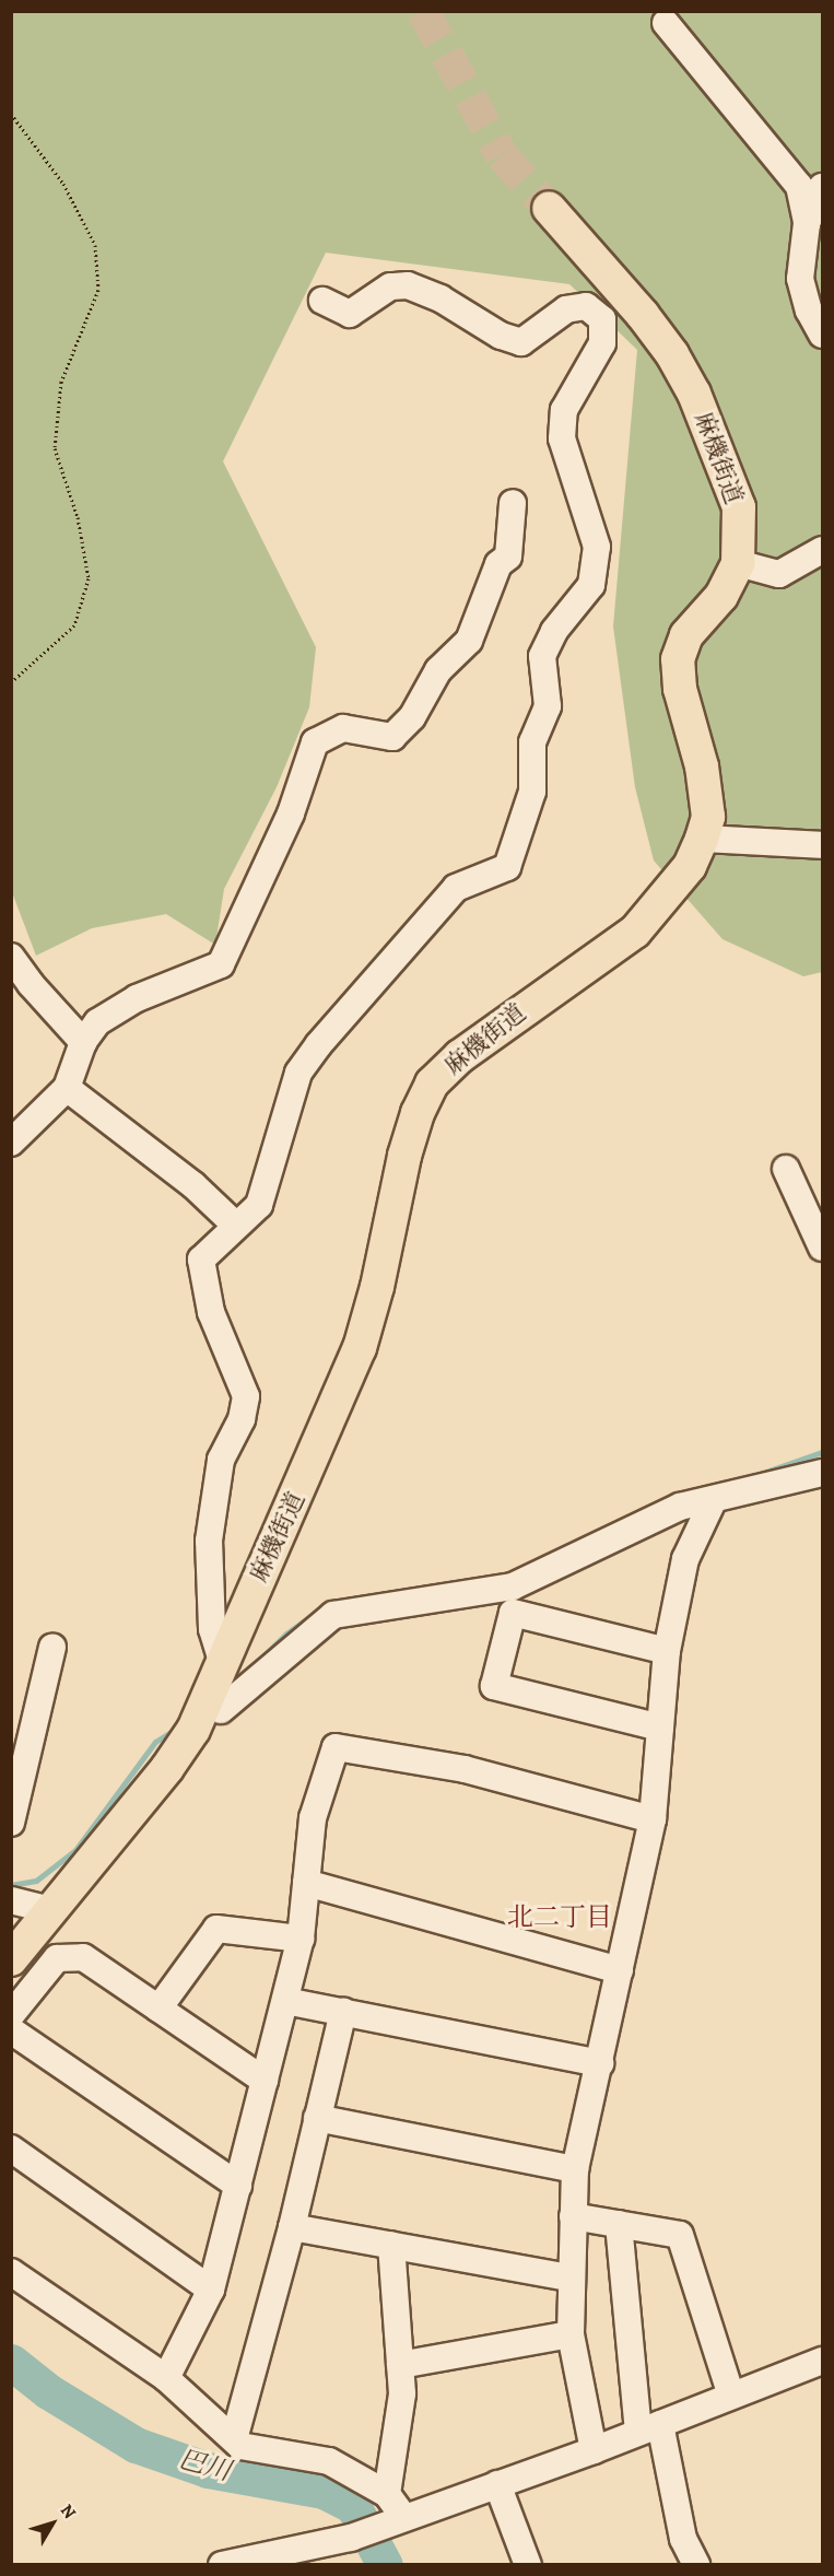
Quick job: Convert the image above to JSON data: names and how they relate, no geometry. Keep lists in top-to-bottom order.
{
  "streets": {
    "main road": ["麻機街道"]
  },
  "districts": ["北二丁目"],
  "water": ["巴川"],
  "north": "top right"
}
